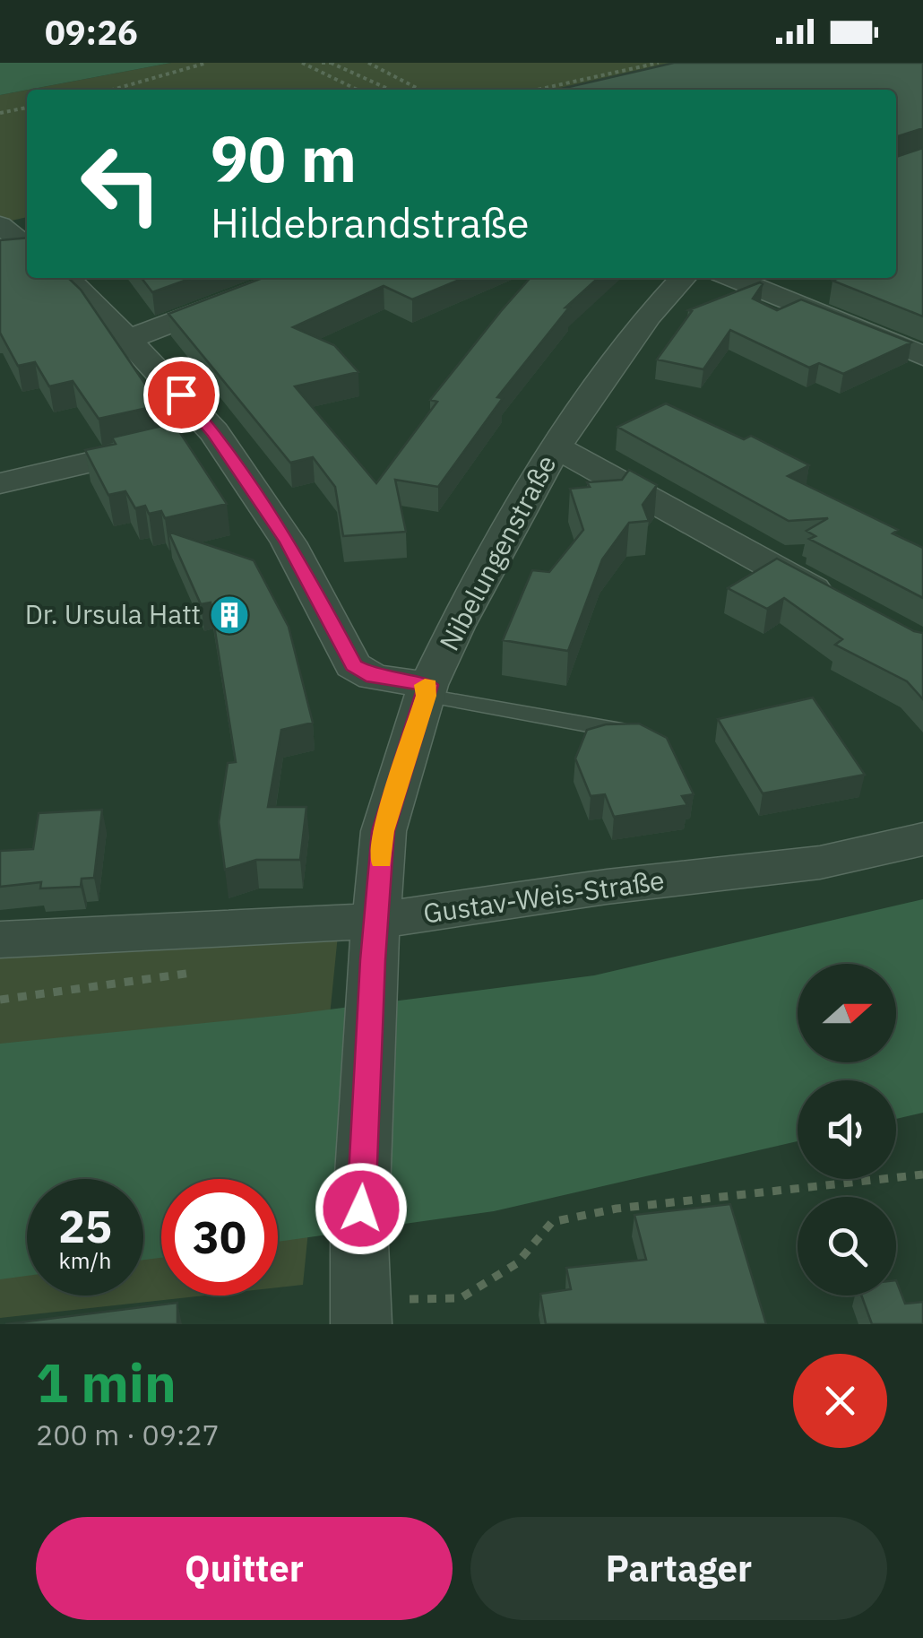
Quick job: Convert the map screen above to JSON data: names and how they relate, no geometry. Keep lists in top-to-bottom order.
{
  "streets": {
    "street": ["Nibelungenstraße", "Gustav-Weis-Straße"]
  },
  "crossings": [
    ["Nibelungenstraße", "Gustav-Weis-Straße"]
  ],
  "places": {
    "building": ["Dr. Ursula Hatt"]
  },
  "north": "right",
  "page": {
    "status": "09:26",
    "turn": ["90 m", "Hildebrandstraße"],
    "speed": "25 km/h",
    "limit": "30",
    "heading": ["1 min", "200 m · 09:27"],
    "buttons": ["Quitter", "Partager"]
  }
}
